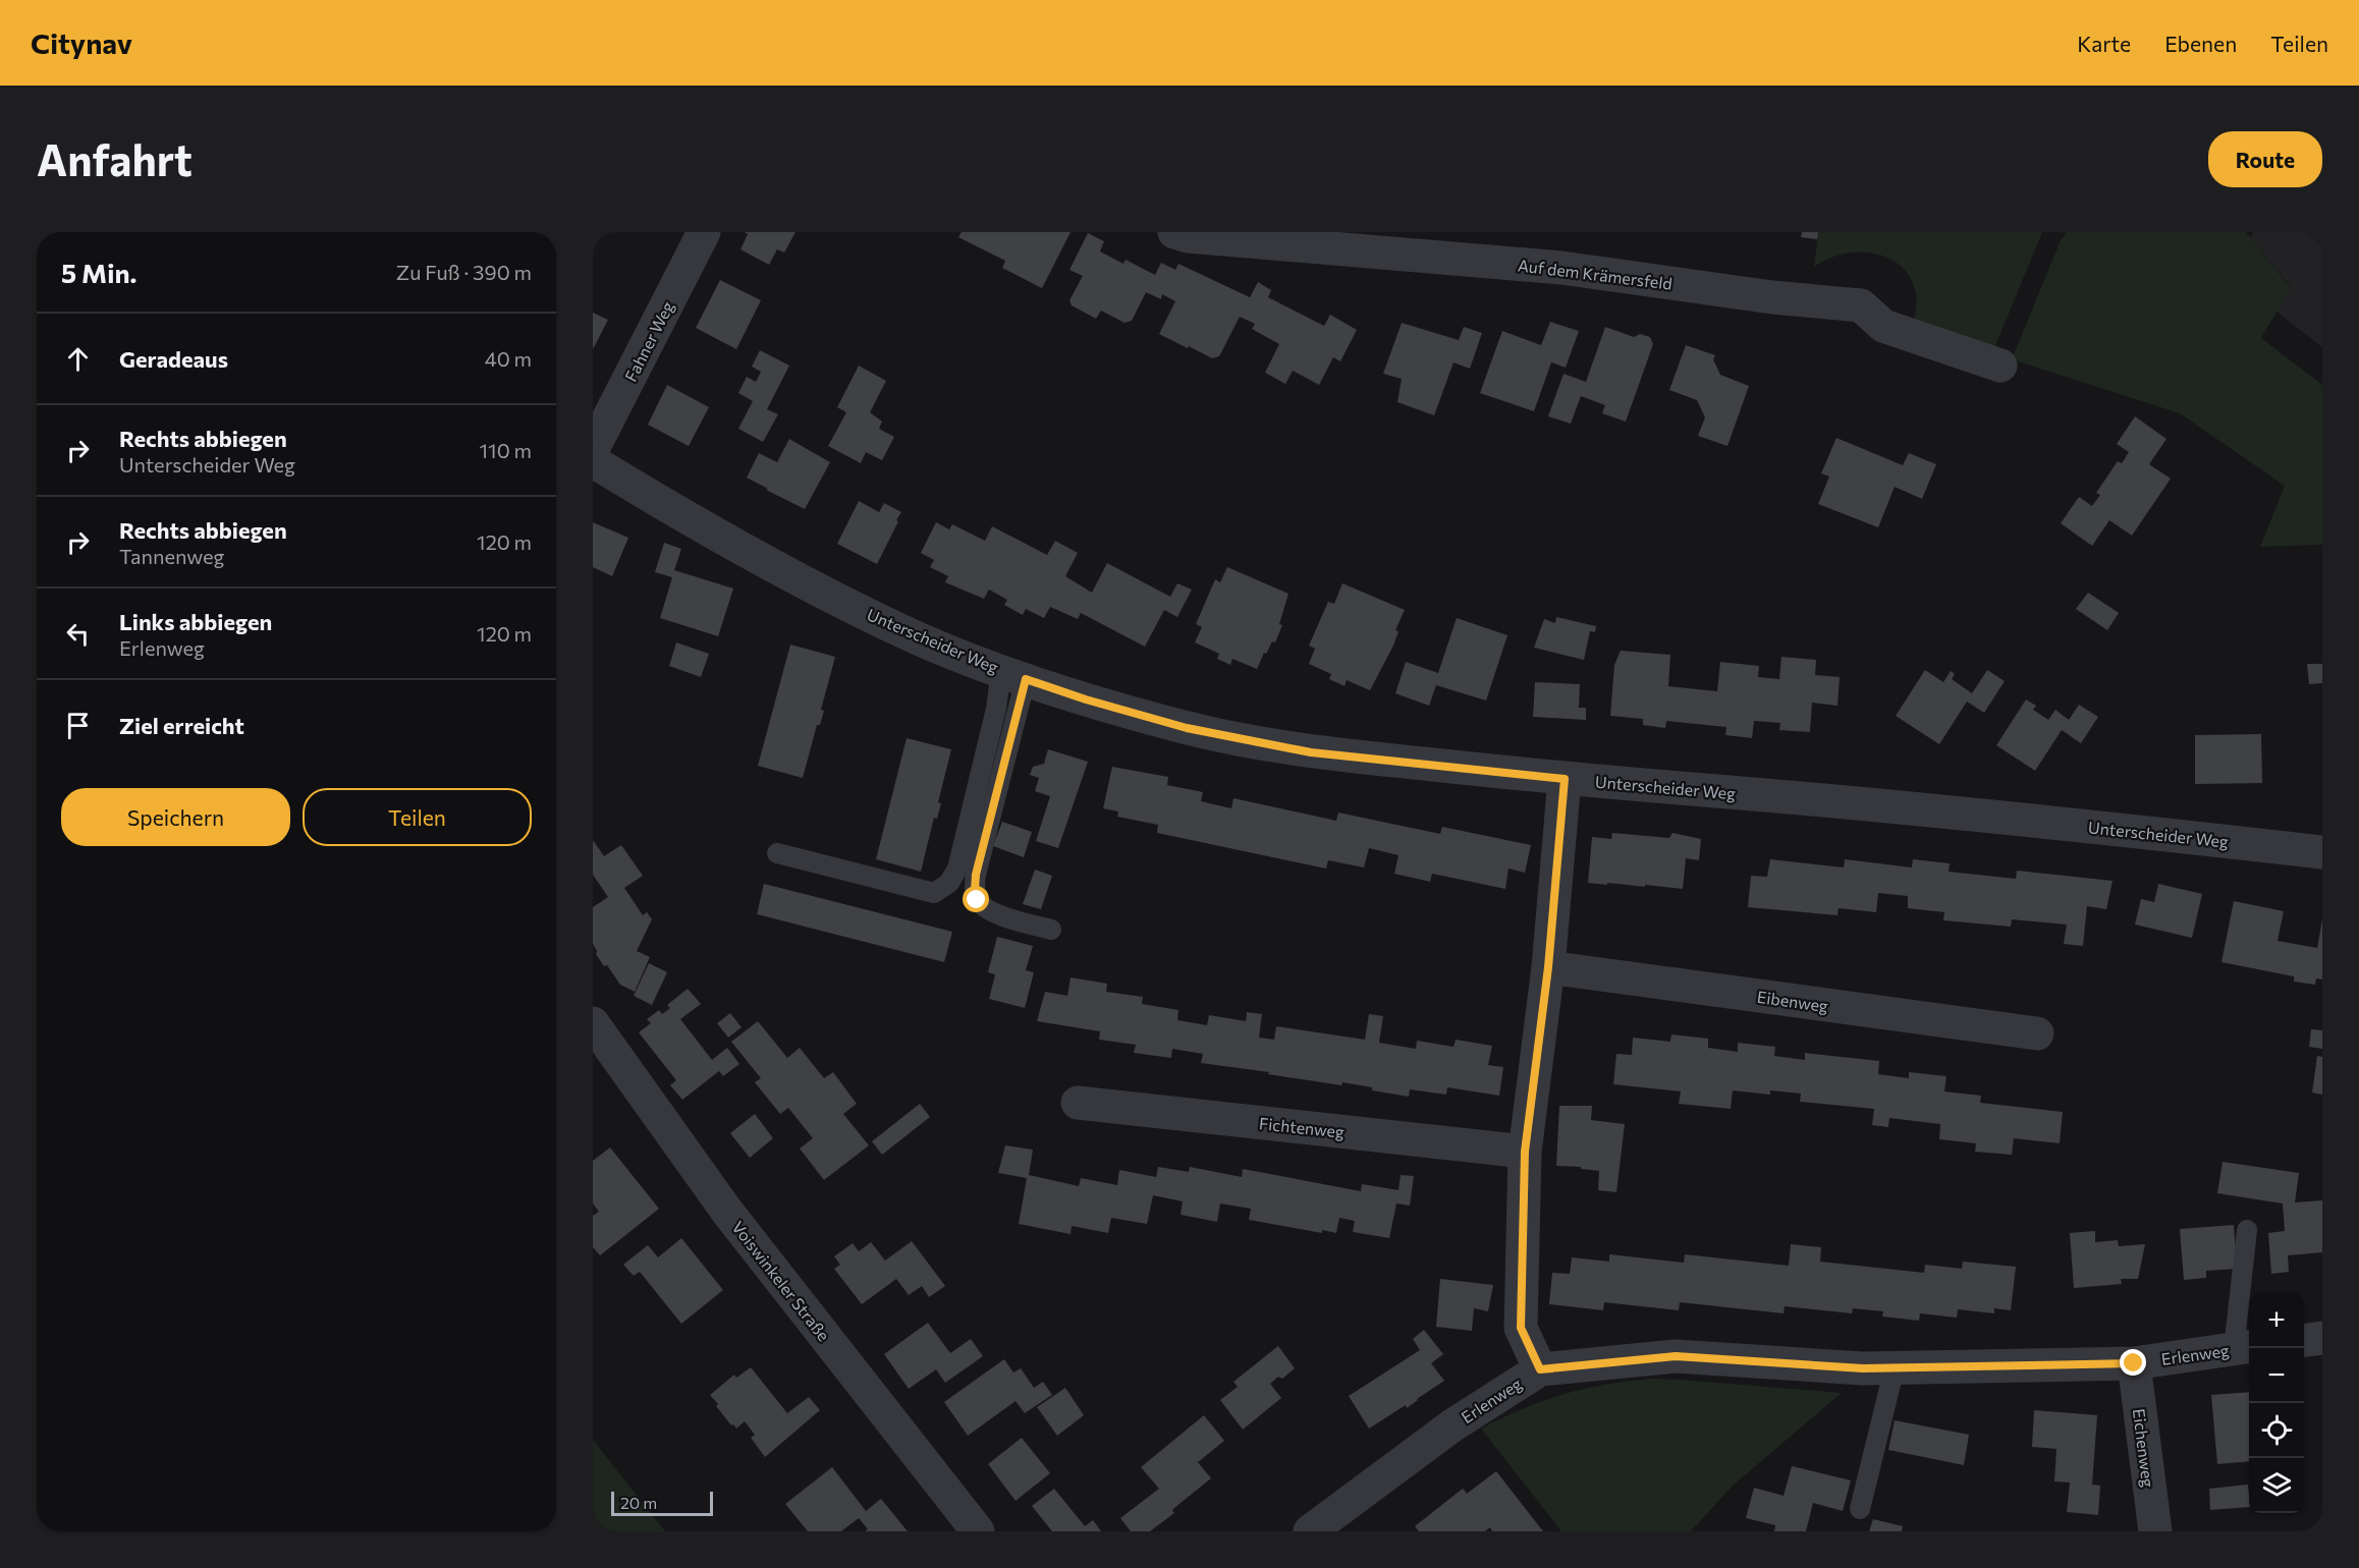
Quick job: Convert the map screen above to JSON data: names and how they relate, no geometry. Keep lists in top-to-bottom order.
{
  "streets": {
    "street": [
      "Auf dem Krämersfeld",
      "Fahner Weg",
      "Unterscheider Weg",
      "Eibenweg",
      "Fichtenweg",
      "Voiswinkeler Straße",
      "Erlenweg",
      "Eichenweg"
    ]
  },
  "crossings": [
    ["Erlenweg", "Eichenweg"]
  ],
  "scale_bar": "20 m",
  "page": {
    "header": "Citynav",
    "nav": ["Karte", "Ebenen", "Teilen"],
    "buttons": [
      "Route",
      ["Speichern", "Teilen"]
    ],
    "title": "Anfahrt",
    "heading": ["5 Min.", "Zu Fuß · 390 m"],
    "list": [
      ["Geradeaus", "40 m"],
      ["Rechts abbiegen", "Unterscheider Weg", "110 m"],
      ["Rechts abbiegen", "Tannenweg", "120 m"],
      ["Links abbiegen", "Erlenweg", "120 m"],
      "Ziel erreicht"
    ],
    "map_buttons": ["+", "−"],
    "scale": "20 m"
  }
}
